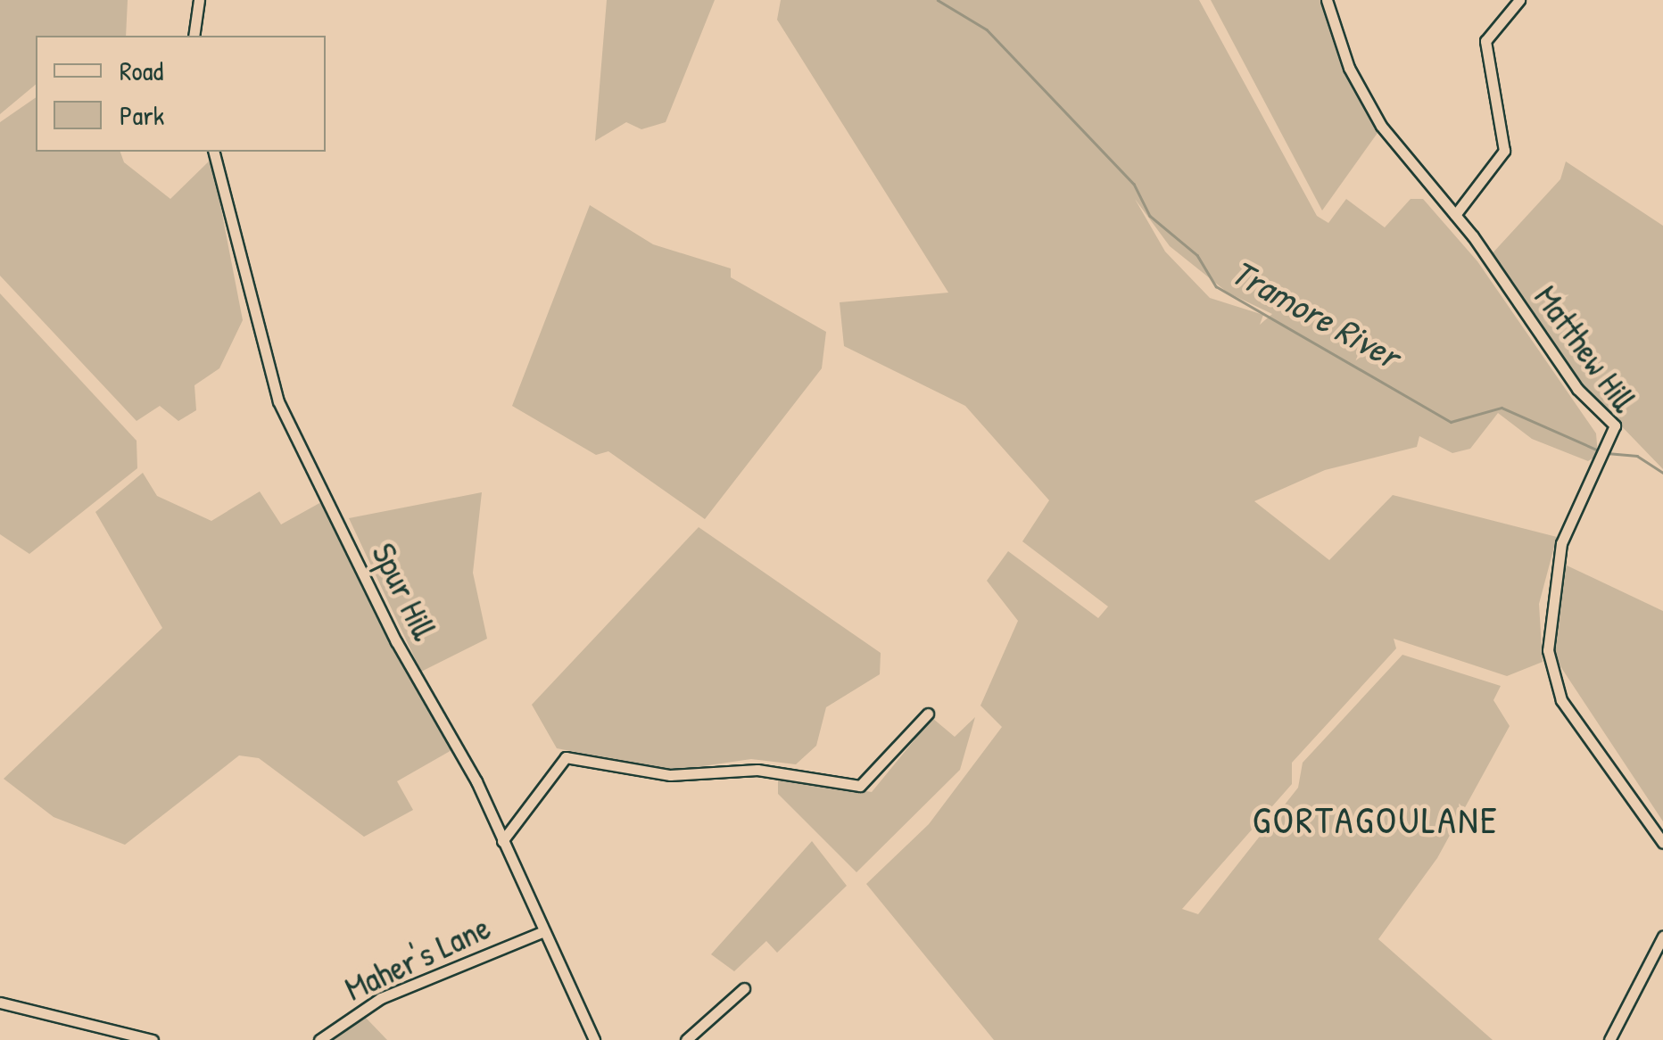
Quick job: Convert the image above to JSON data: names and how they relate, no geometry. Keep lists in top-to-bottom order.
{
  "streets": {
    "street": ["Matthew Hill", "Spur Hill", "Maher's Lane"]
  },
  "crossings": [
    ["Spur Hill", "Maher's Lane"]
  ],
  "districts": ["GORTAGOULANE"],
  "water": ["Tramore River"],
  "legend": ["Road", "Park"]
}
